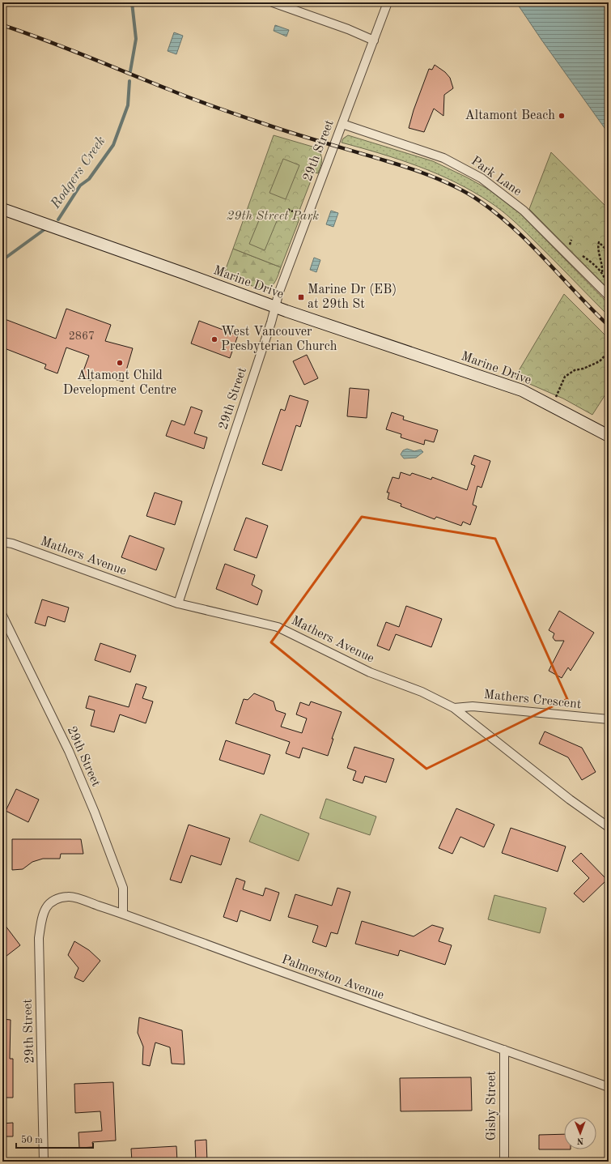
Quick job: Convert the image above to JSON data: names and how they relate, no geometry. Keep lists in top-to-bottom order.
{
  "streets": {
    "main road": ["Marine Drive"],
    "street": [
      "29th Street",
      "Park Lane",
      "Mathers Avenue",
      "Mathers Crescent",
      "Palmerston Avenue",
      "Gisby Street"
    ]
  },
  "crossings": [
    ["29th Street", "Park Lane"],
    ["29th Street", "Marine Drive"],
    ["29th Street", "Mathers Avenue"],
    ["29th Street", "Palmerston Avenue"],
    ["Mathers Avenue", "Mathers Crescent"],
    ["Palmerston Avenue", "Gisby Street"]
  ],
  "water": ["Rodgers Creek"],
  "parks": ["29th Street Park"],
  "places": {
    "other": ["Altamont Beach", "West Vancouver Presbyterian Church", "Altamont Child Development Centre"],
    "transit": ["Marine Dr (EB) at 29th St"]
  },
  "house_numbers": ["2867"],
  "scale_bar": "50 m",
  "north": "bottom"
}
